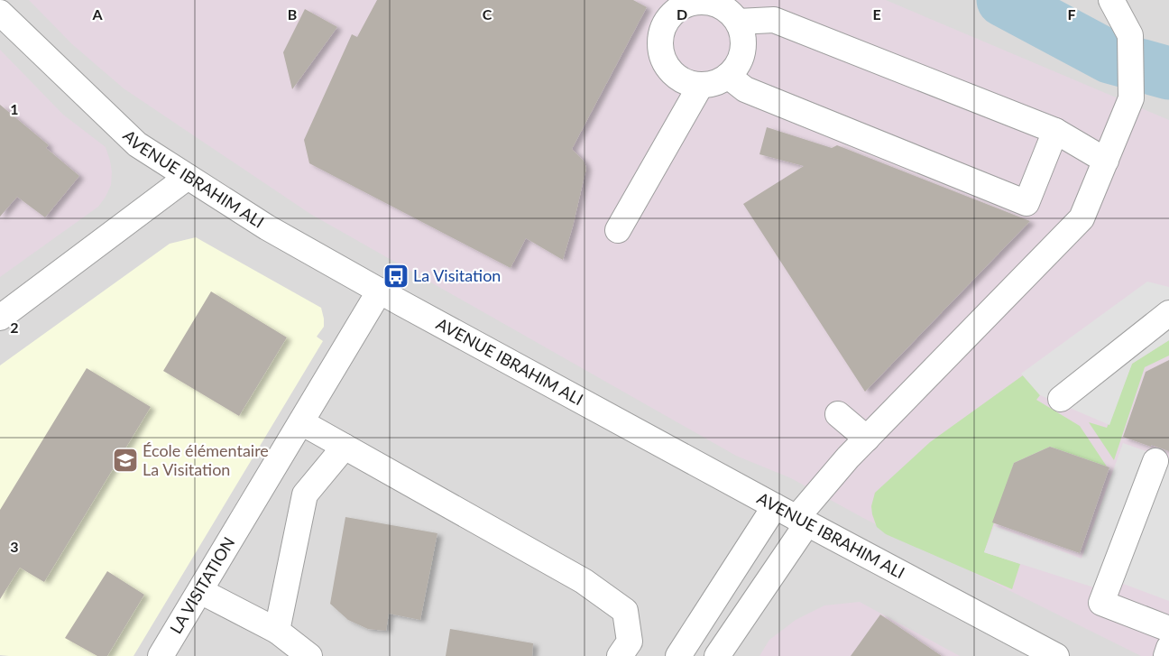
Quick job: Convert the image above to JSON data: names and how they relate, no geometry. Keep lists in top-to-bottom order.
{
  "streets": {
    "street": ["AVENUE IBRAHIM ALI", "LA VISITATION"]
  },
  "crossings": [
    ["AVENUE IBRAHIM ALI", "LA VISITATION"]
  ],
  "places": {
    "bus stop": ["La Visitation"],
    "school or university": ["École élémentaire La Visitation"]
  },
  "grid": {
    "columns": [
      "A",
      "B",
      "C",
      "D",
      "E",
      "F"
    ],
    "rows": ["1", "2", "3"]
  }
}
